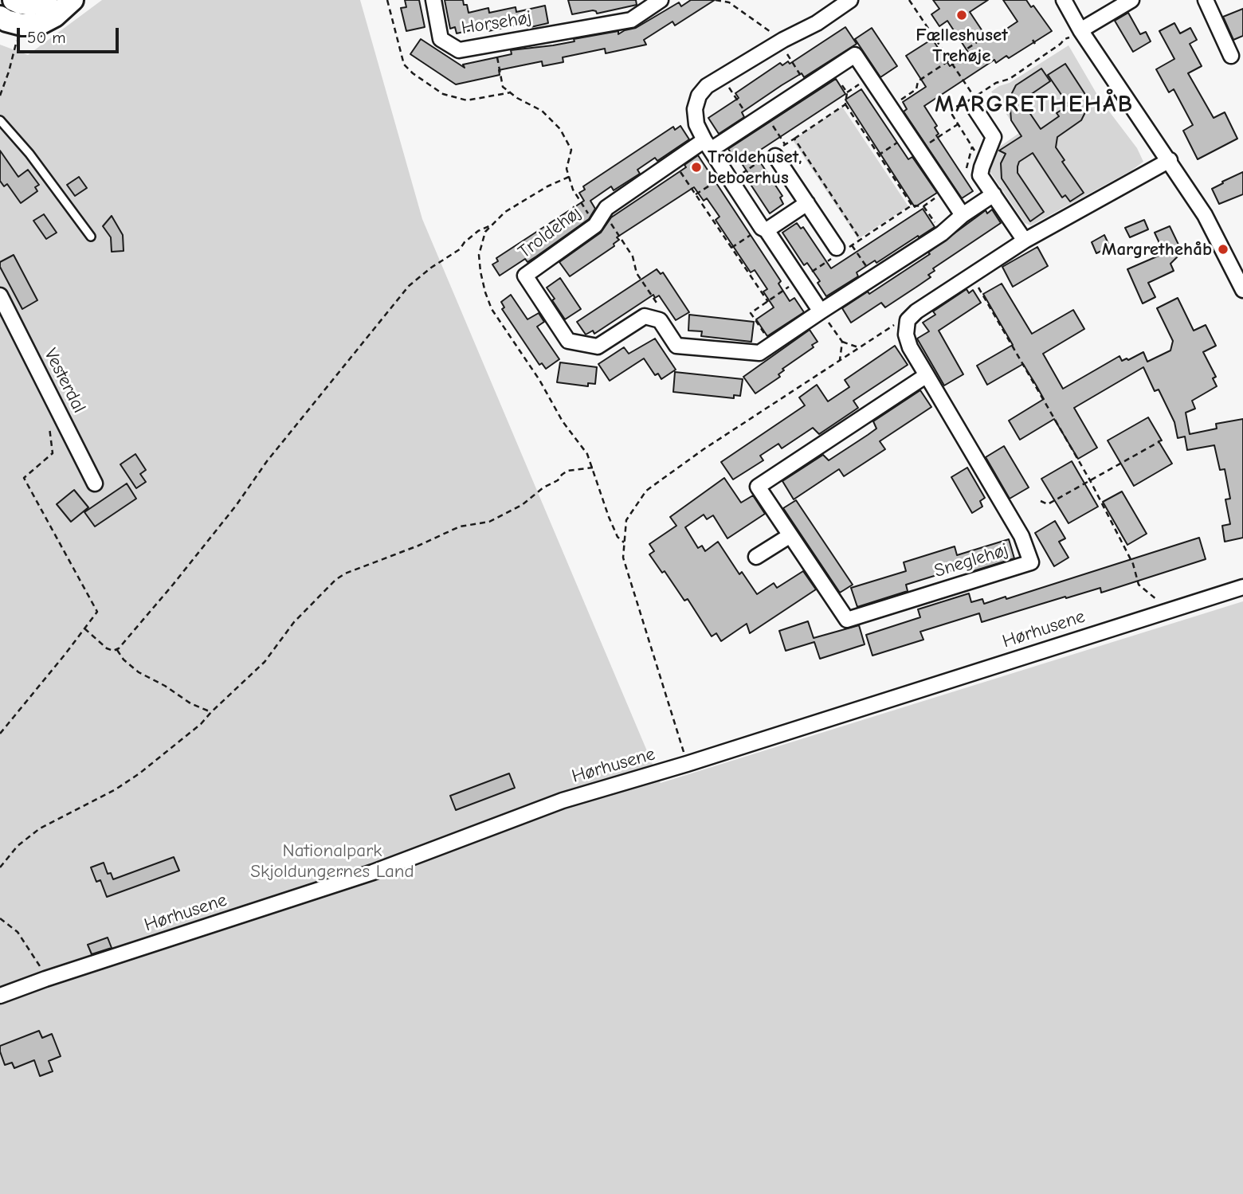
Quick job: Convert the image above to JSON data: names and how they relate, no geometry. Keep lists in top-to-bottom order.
{
  "streets": {
    "street": [
      "Horsehøj",
      "Troldehøj",
      "Vesterdal",
      "Sneglehøj",
      "Hørhusene"
    ]
  },
  "districts": ["MARGRETHEHÅB"],
  "parks": ["Nationalpark Skjoldungernes Land"],
  "places": ["Fælleshuset Trehøje", "Troldehuset, beboerhus", "Margrethehåb"],
  "scale_bar": "50 m"
}
